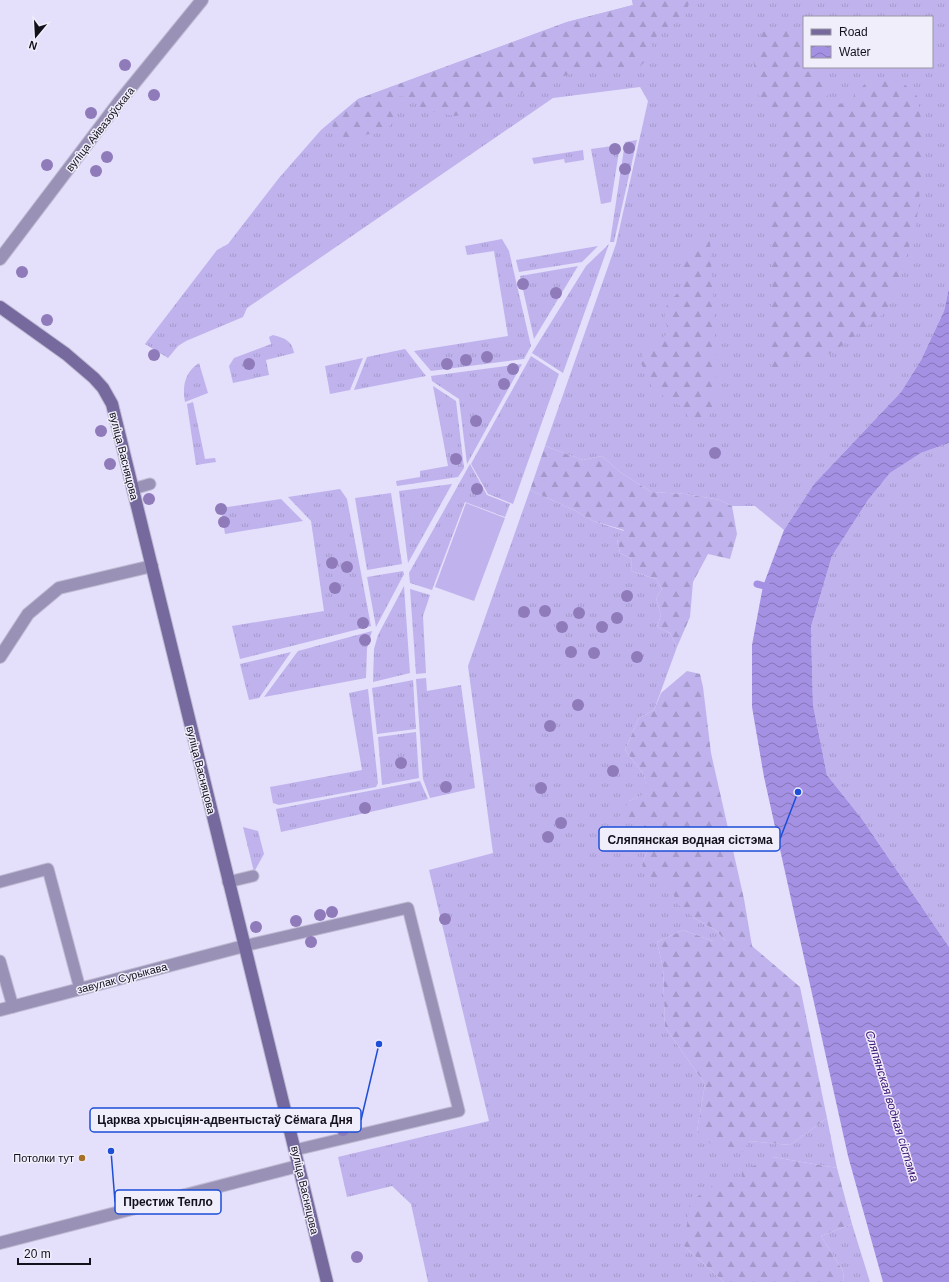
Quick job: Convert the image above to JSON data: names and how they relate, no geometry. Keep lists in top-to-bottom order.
{
  "streets": {
    "street": ["вуліца Айвазоўскага", "вуліца Васняцова", "завулак Сурыкава"]
  },
  "crossings": [
    ["вуліца Васняцова", "завулак Сурыкава"]
  ],
  "water": ["Сляпянская водная сістэма"],
  "places": [
    "Сляпянская водная сістэма",
    "Царква хрысціян-адвентыстаў Сёмага Дня",
    "Престиж Тепло",
    "Потолки тут"
  ],
  "legend": ["Road", "Water"],
  "scale_bar": "20 m",
  "north": "bottom"
}
